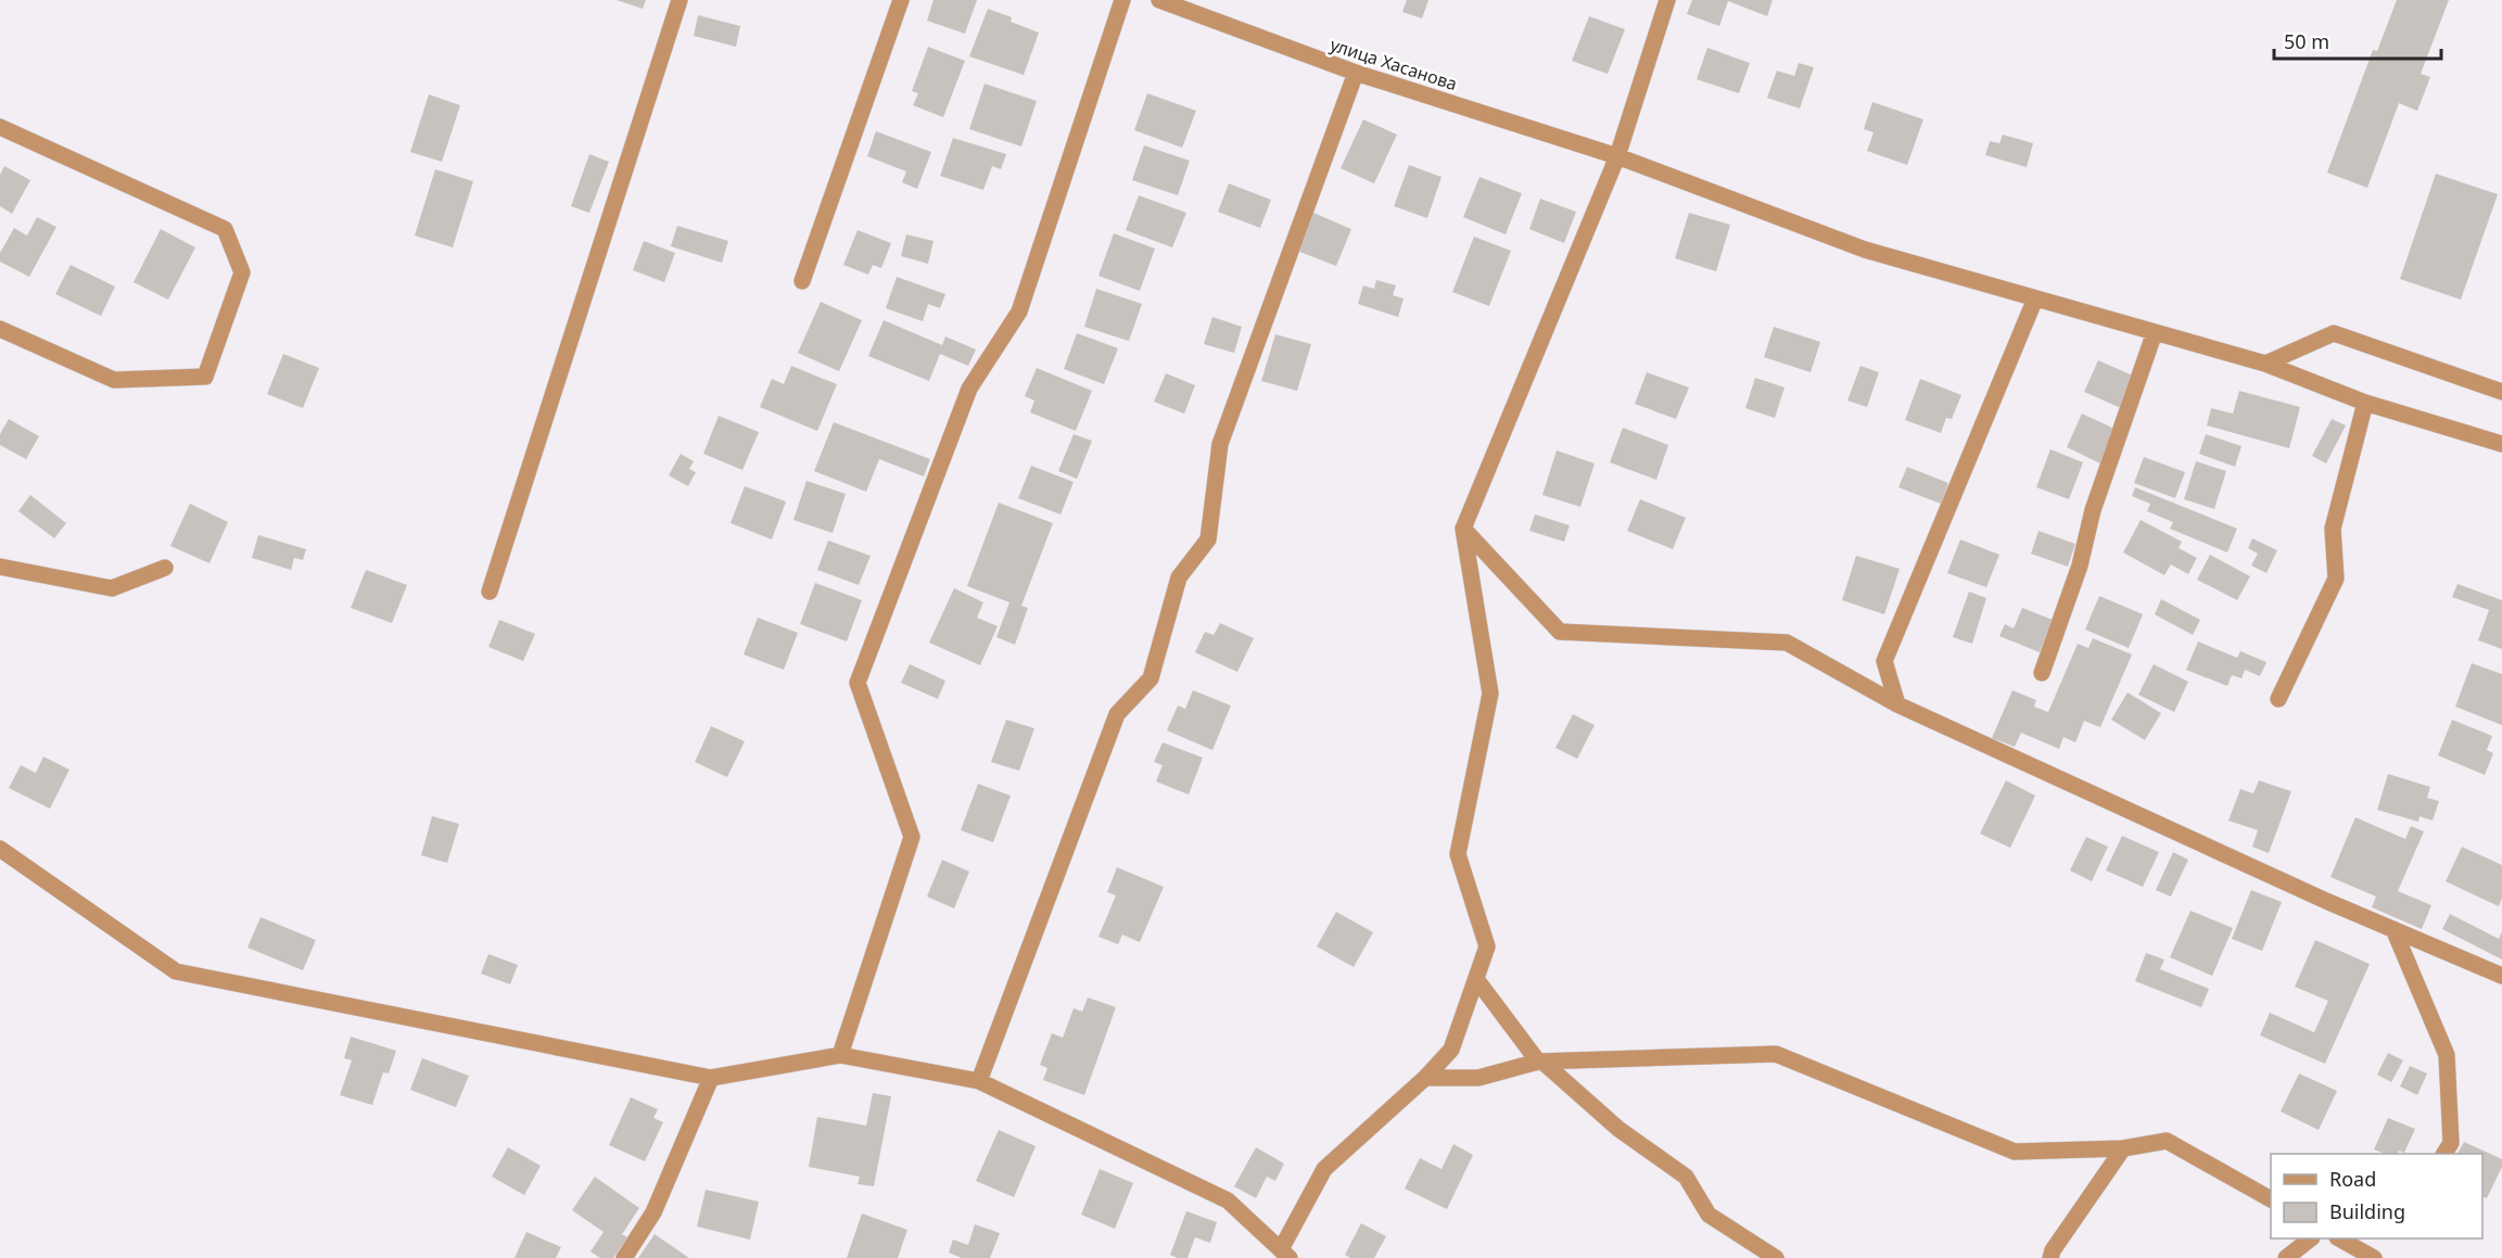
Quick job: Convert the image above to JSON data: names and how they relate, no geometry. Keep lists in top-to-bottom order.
{
  "streets": {
    "street": ["улица Хасанова"]
  },
  "legend": ["Road", "Building"],
  "scale_bar": "50 m"
}
